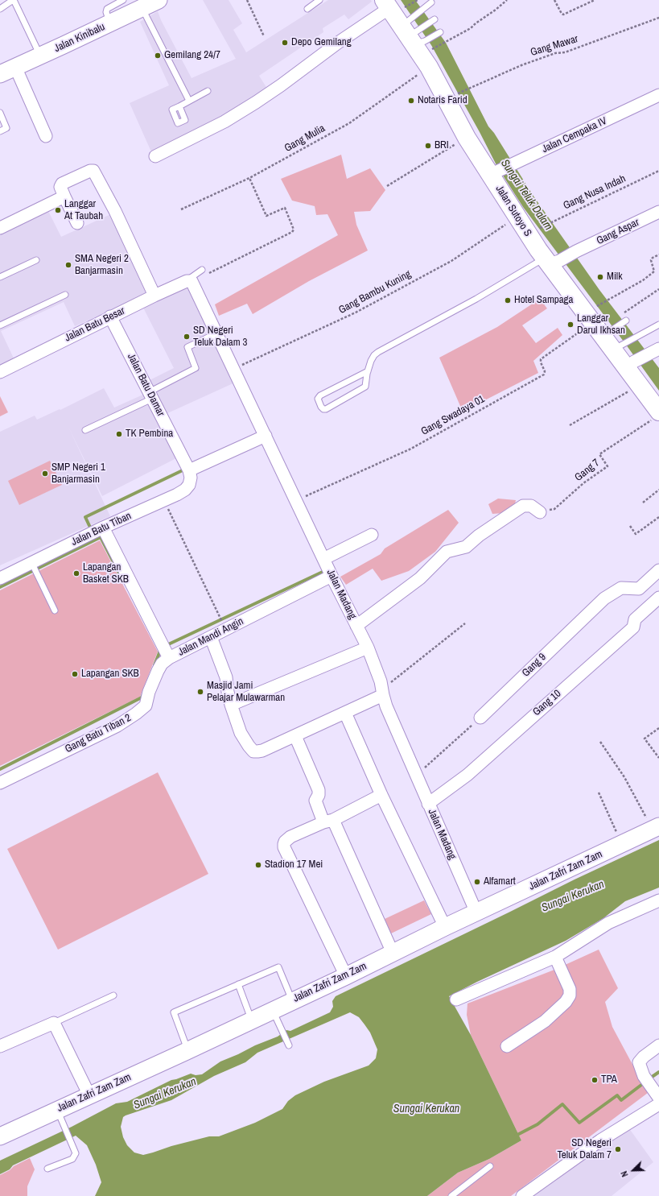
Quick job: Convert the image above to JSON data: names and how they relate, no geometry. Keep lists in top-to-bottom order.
{
  "streets": {
    "highway": ["Jalan Sutoyo S"],
    "main road": ["Jalan Kinibalu", "Jalan Zafri Zam Zam"],
    "street": [
      "Jalan Cempaka IV",
      "Gang Aspar",
      "Jalan Batu Besar",
      "Jalan Batu Damar",
      "Jalan Batu Tiban",
      "Jalan Madang",
      "Jalan Mandi Angin",
      "Gang 9",
      "Gang 10",
      "Gang Batu Tiban 2"
    ],
    "path": [
      "Gang Mawar",
      "Gang Mulia",
      "Gang Nusa Indah",
      "Gang Bambu Kuning",
      "Gang Swadaya 01",
      "Gang 7"
    ]
  },
  "crossings": [
    ["Jalan Cempaka IV", "Jalan Sutoyo S"],
    ["Gang Mulia", "Jalan Sutoyo S"],
    ["Jalan Sutoyo S", "Gang Aspar"],
    ["Jalan Sutoyo S", "Gang Bambu Kuning"],
    ["Jalan Sutoyo S", "Gang Swadaya 01"],
    ["Jalan Sutoyo S", "Gang 7"],
    ["Gang Bambu Kuning", "Jalan Madang"],
    ["Jalan Batu Besar", "Jalan Batu Damar"],
    ["Jalan Batu Besar", "Jalan Madang"],
    ["Jalan Batu Damar", "Jalan Batu Tiban"],
    ["Gang Swadaya 01", "Jalan Madang"],
    ["Jalan Batu Tiban", "Jalan Mandi Angin"],
    ["Jalan Madang", "Jalan Mandi Angin"],
    ["Jalan Madang", "Gang 10"],
    ["Jalan Madang", "Jalan Zafri Zam Zam"],
    ["Jalan Mandi Angin", "Gang Batu Tiban 2"]
  ],
  "water": ["Sungai Teluk Dalam", "Sungai Kerukan"],
  "places": [
    "Depo Gemilang",
    "Gemilang 24/7",
    "Notaris Farid",
    "BRI",
    "Langgar At Taubah",
    "SMA Negeri 2 Banjarmasin",
    "Milk",
    "Hotel Sampaga",
    "Langgar Darul Ikhsan",
    "SD Negeri Teluk Dalam 3",
    "TK Pembina",
    "SMP Negeri 1 Banjarmasin",
    "Lapangan Basket SKB",
    "Lapangan SKB",
    "Masjid Jami Pelajar Mulawarman",
    "Stadion 17 Mei",
    "Alfamart",
    "TPA",
    "SD Negeri Teluk Dalam 7"
  ],
  "north": "bottom left"
}
